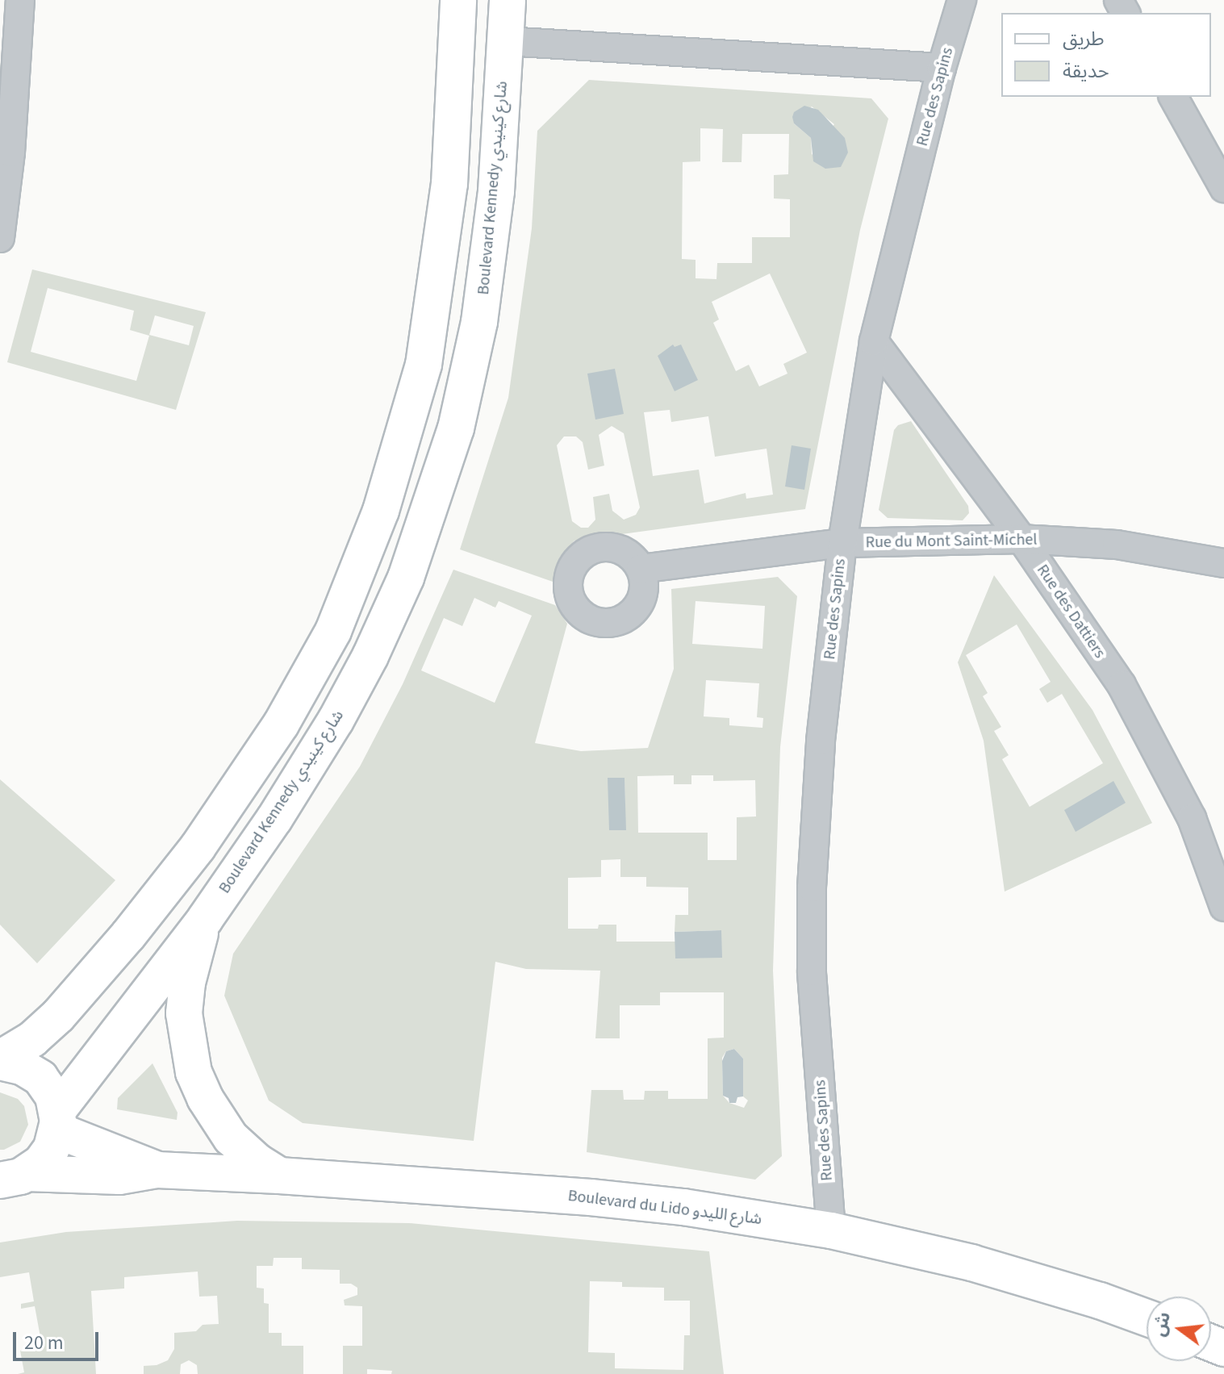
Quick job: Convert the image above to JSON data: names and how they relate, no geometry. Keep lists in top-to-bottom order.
{
  "streets": {
    "main road": ["Boulevard Kennedy شارع كينيدي", "Boulevard du Lido شارع الليدو"],
    "street": ["Rue des Sapins", "Rue du Mont Saint-Michel", "Rue des Dattiers"]
  },
  "crossings": [
    ["Rue des Sapins", "Rue du Mont Saint-Michel"],
    ["Rue des Sapins", "Rue des Dattiers"],
    ["Rue des Sapins", "Boulevard du Lido شارع الليدو"],
    ["Boulevard Kennedy شارع كينيدي", "Boulevard du Lido شارع الليدو"],
    ["Rue du Mont Saint-Michel", "Rue des Dattiers"]
  ],
  "legend": ["طريق", "حديقة"],
  "scale_bar": "20 m",
  "north": "left"
}
